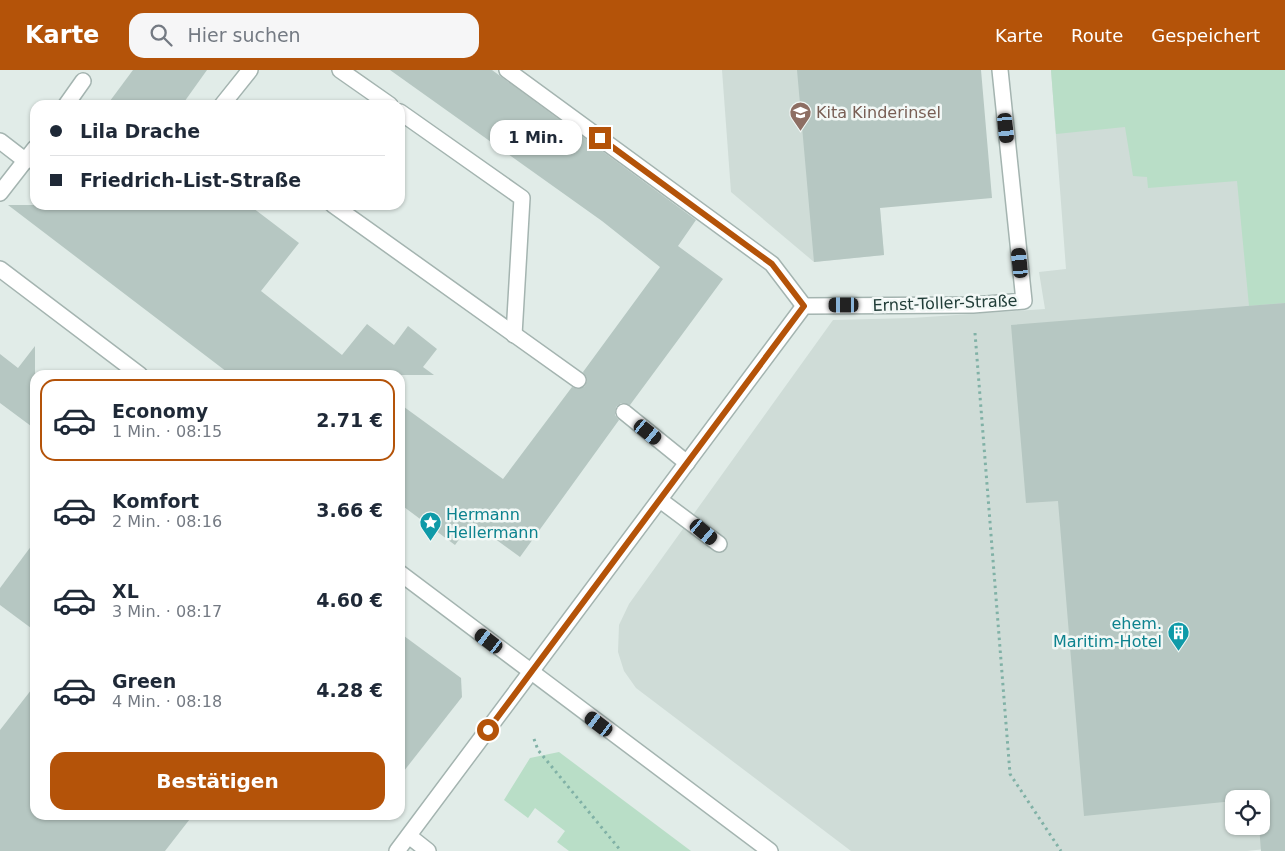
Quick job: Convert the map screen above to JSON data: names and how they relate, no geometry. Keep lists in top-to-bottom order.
{
  "streets": {
    "street": ["Ernst-Toller-Straße"]
  },
  "places": {
    "school or university": ["Kita Kinderinsel"],
    "place": ["Hermann Hellermann"],
    "building": ["ehem. Maritim-Hotel"]
  },
  "page": {
    "header": "Karte",
    "search": "Hier suchen",
    "nav": ["Karte", "Route", "Gespeichert"],
    "banner": ["Lila Drache", "Friedrich-List-Straße"],
    "bubble": "1 Min.",
    "list": [
      {
        "name": "Economy",
        "note": "1 Min. · 08:15",
        "value": "2.71 €"
      },
      {
        "name": "Komfort",
        "note": "2 Min. · 08:16",
        "value": "3.66 €"
      },
      {
        "name": "XL",
        "note": "3 Min. · 08:17",
        "value": "4.60 €"
      },
      {
        "name": "Green",
        "note": "4 Min. · 08:18",
        "value": "4.28 €"
      }
    ],
    "buttons": "Bestätigen"
  }
}
